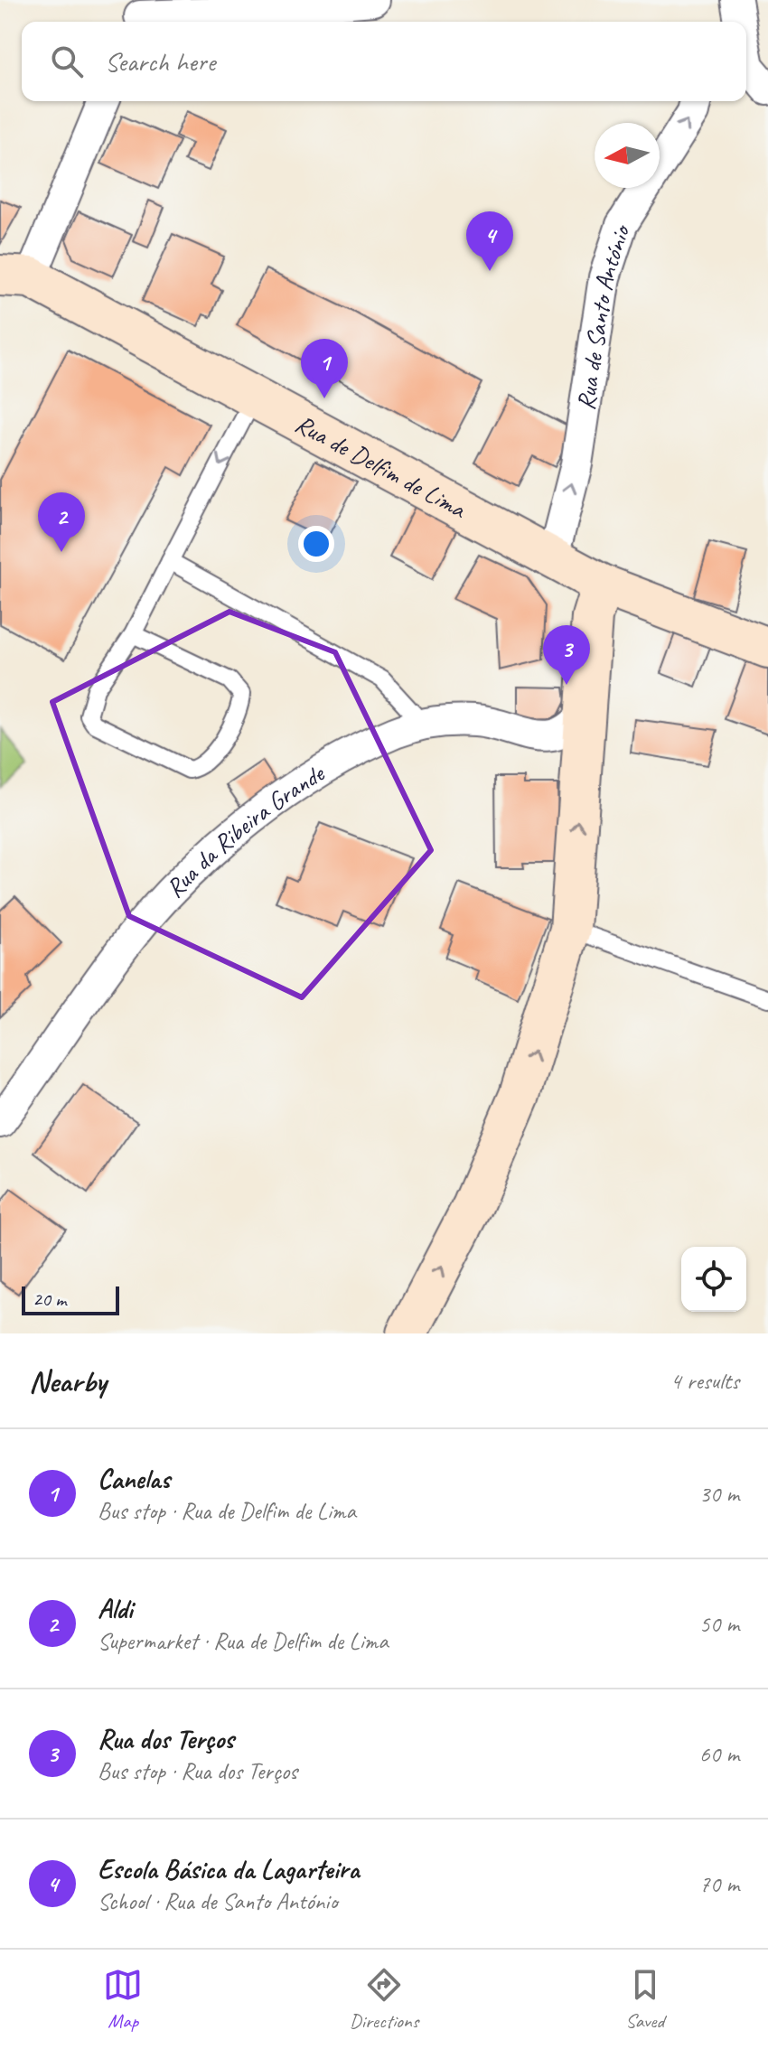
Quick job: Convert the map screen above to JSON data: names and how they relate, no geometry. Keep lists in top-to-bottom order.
{
  "streets": {
    "main road": ["Rua de Delfim de Lima"],
    "street": ["Rua de Santo António", "Rua da Ribeira Grande"]
  },
  "crossings": [
    ["Rua de Santo António", "Rua de Delfim de Lima"]
  ],
  "one_way": ["Rua de Santo António"],
  "scale_bar": "20 m",
  "north": "left",
  "page": {
    "search": "Search here",
    "pins": [
      "4",
      "1",
      "2",
      "3"
    ],
    "scale": "20 m",
    "heading": ["Nearby", "4 results"],
    "list": [
      {
        "mark": "1",
        "name": "Canelas",
        "note": "Bus stop · Rua de Delfim de Lima",
        "value": "30 m"
      },
      {
        "mark": "2",
        "name": "Aldi",
        "note": "Supermarket · Rua de Delfim de Lima",
        "value": "50 m"
      },
      {
        "mark": "3",
        "name": "Rua dos Terços",
        "note": "Bus stop · Rua dos Terços",
        "value": "60 m"
      },
      {
        "mark": "4",
        "name": "Escola Básica da Lagarteira",
        "note": "School · Rua de Santo António",
        "value": "70 m"
      }
    ],
    "nav": ["Map", "Directions", "Saved"]
  }
}
